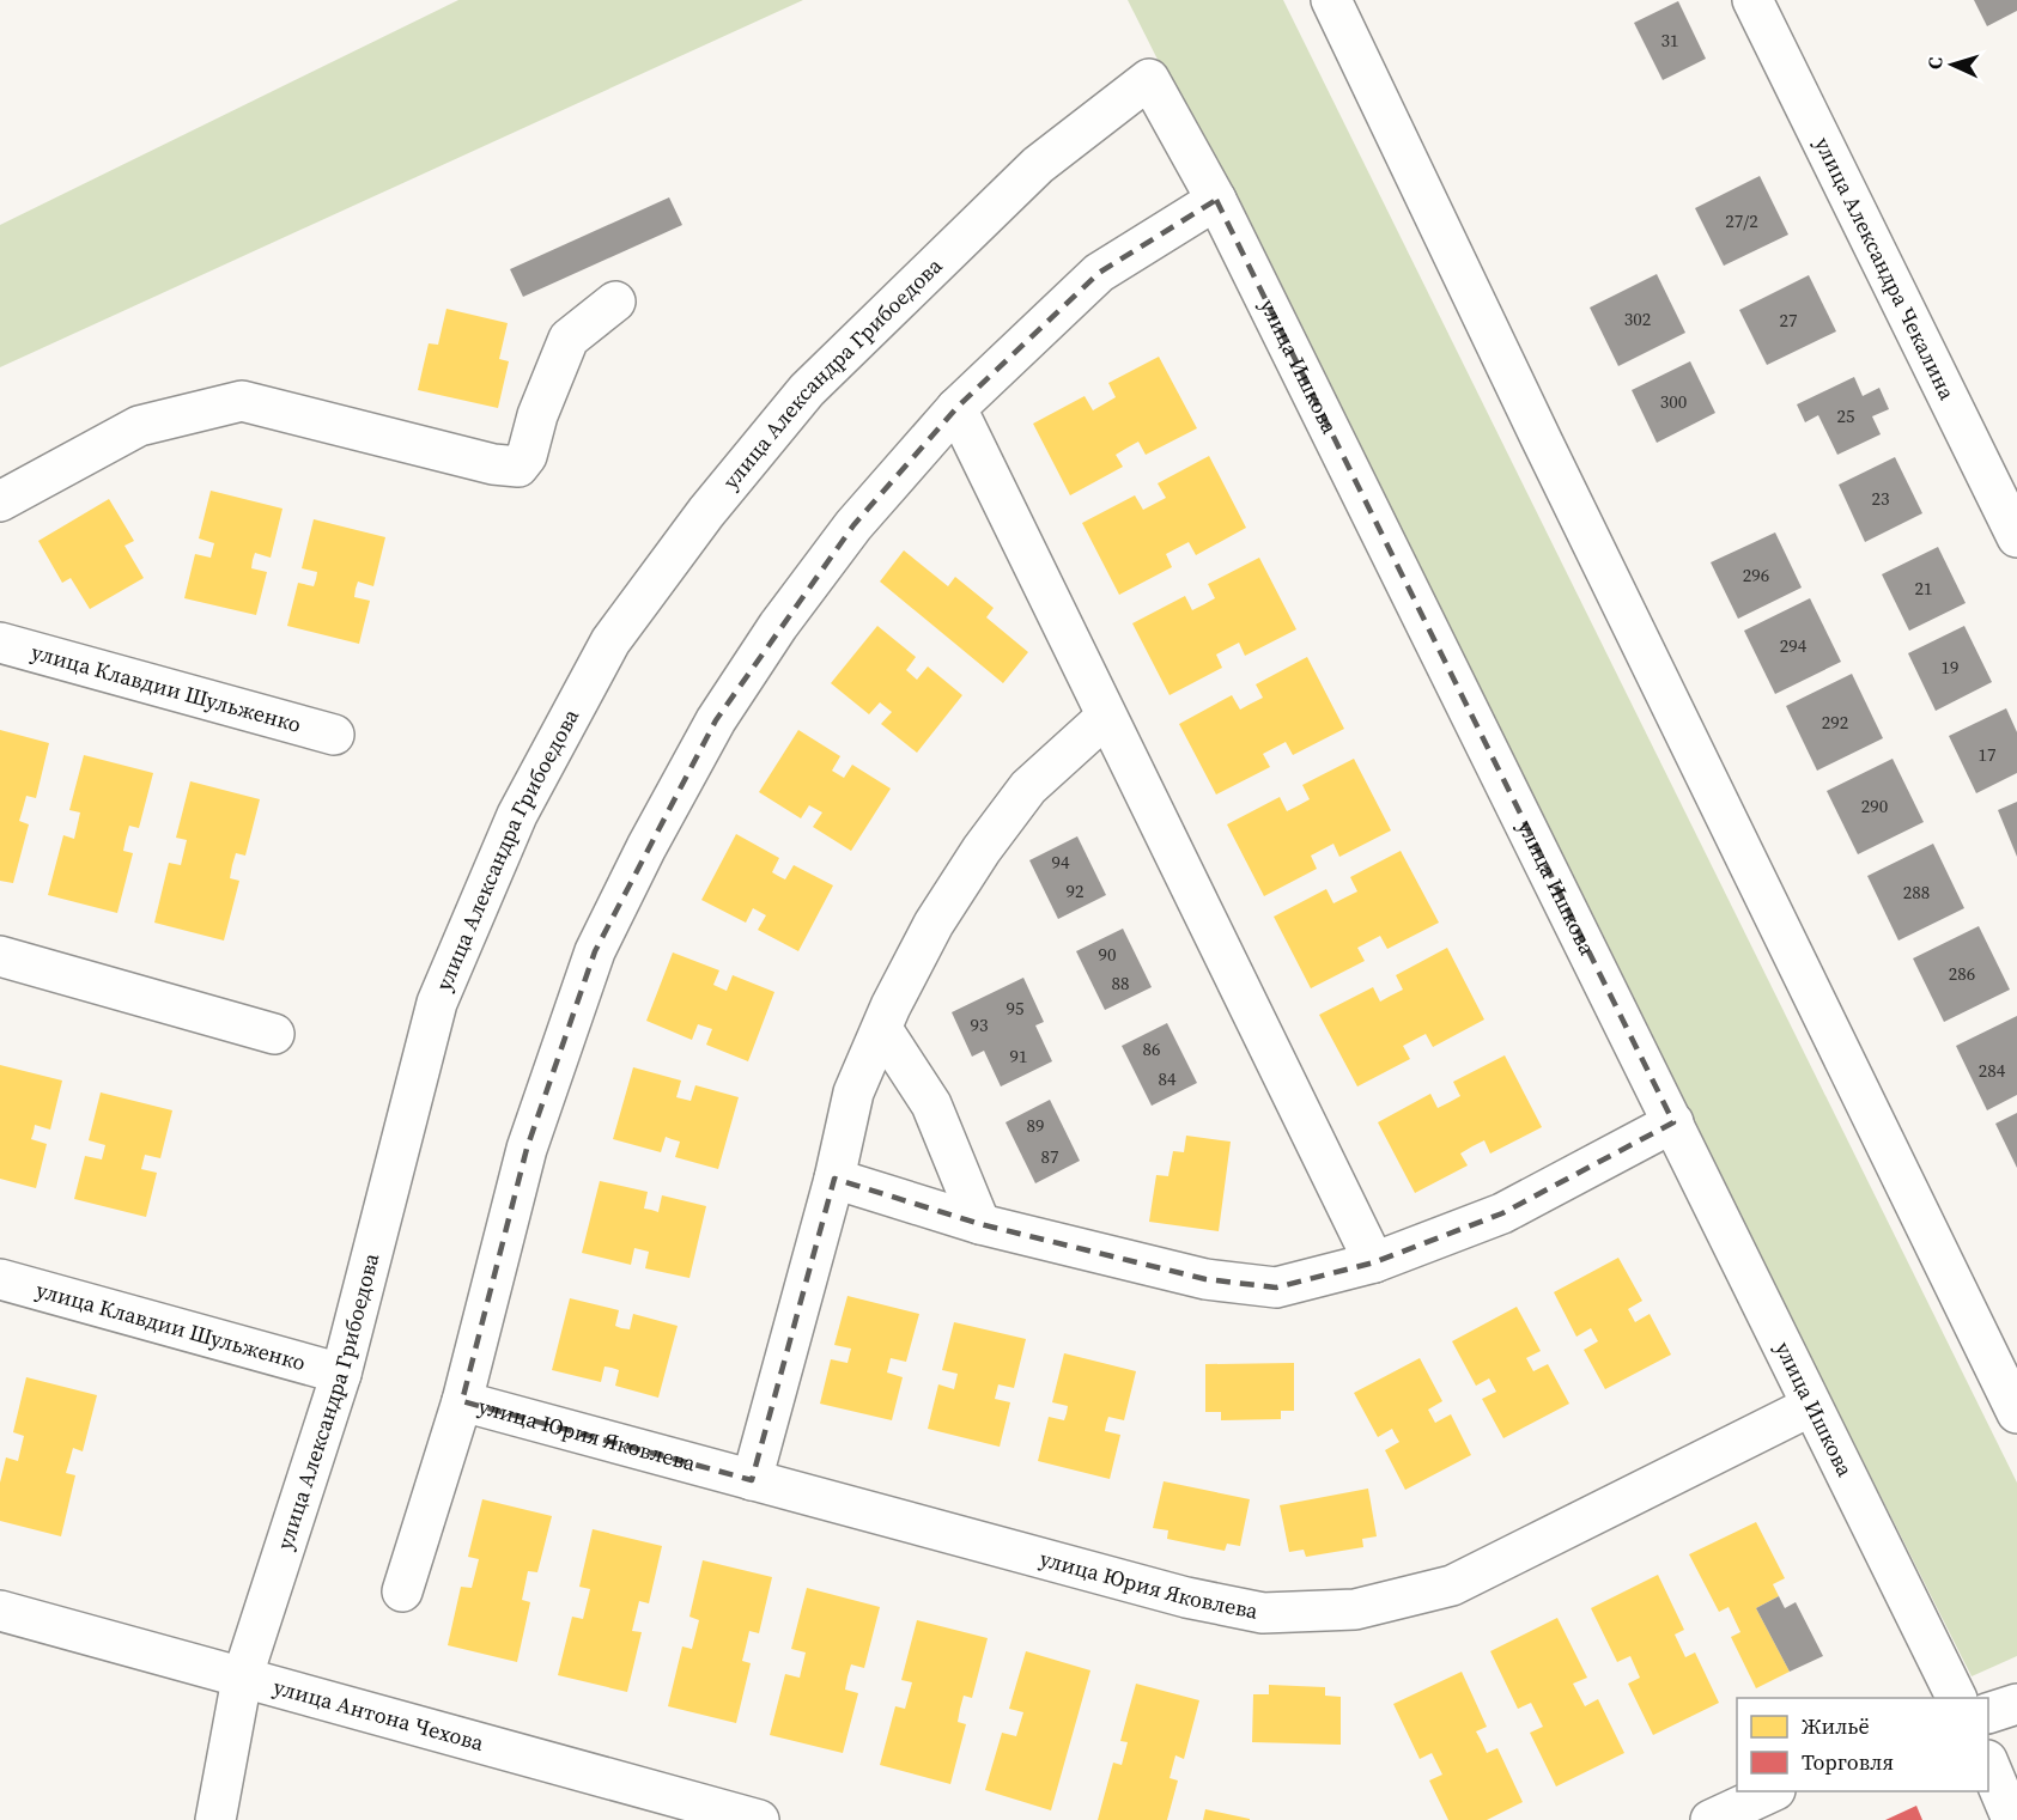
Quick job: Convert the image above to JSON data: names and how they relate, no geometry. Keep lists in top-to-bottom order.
{
  "streets": {
    "street": [
      "улица Александра Чекалина",
      "улица Ишкова",
      "улица Александра Грибоедова",
      "улица Клавдии Шульженко",
      "улица Юрия Яковлева",
      "улица Антона Чехова"
    ]
  },
  "crossings": [
    ["улица Ишкова", "улица Александра Грибоедова"],
    ["улица Ишкова", "улица Юрия Яковлева"],
    ["улица Александра Грибоедова", "улица Клавдии Шульженко"],
    ["улица Александра Грибоедова", "улица Антона Чехова"]
  ],
  "house_numbers": [
    "31",
    "27/2",
    "302",
    "27",
    "300",
    "25",
    "23",
    "296",
    "21",
    "294",
    "19",
    "292",
    "17",
    "290",
    "94",
    "92",
    "288",
    "90",
    "286",
    "88",
    "95",
    "93",
    "86",
    "91",
    "284",
    "84",
    "89",
    "87"
  ],
  "legend": ["Жильё", "Торговля"],
  "north": "left"
}
